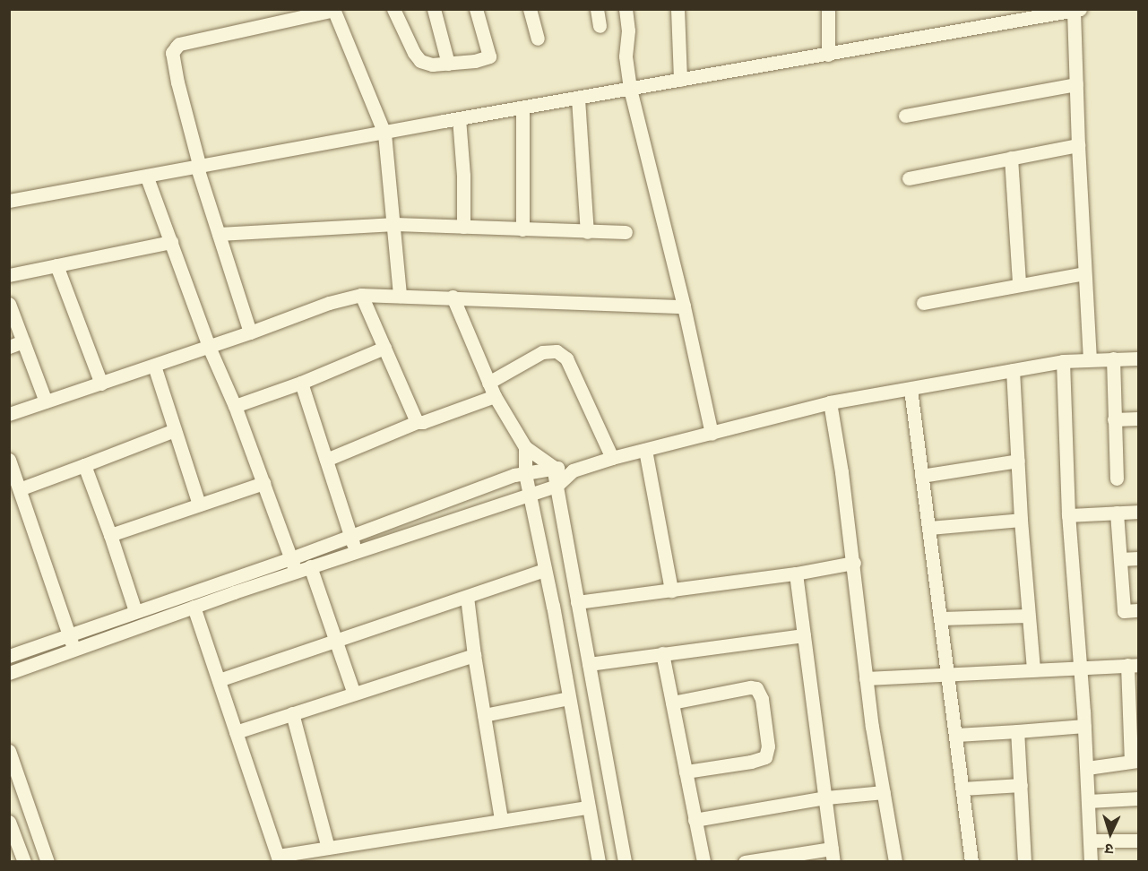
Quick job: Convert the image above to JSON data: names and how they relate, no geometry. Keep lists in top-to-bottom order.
{
  "north": "bottom"
}
